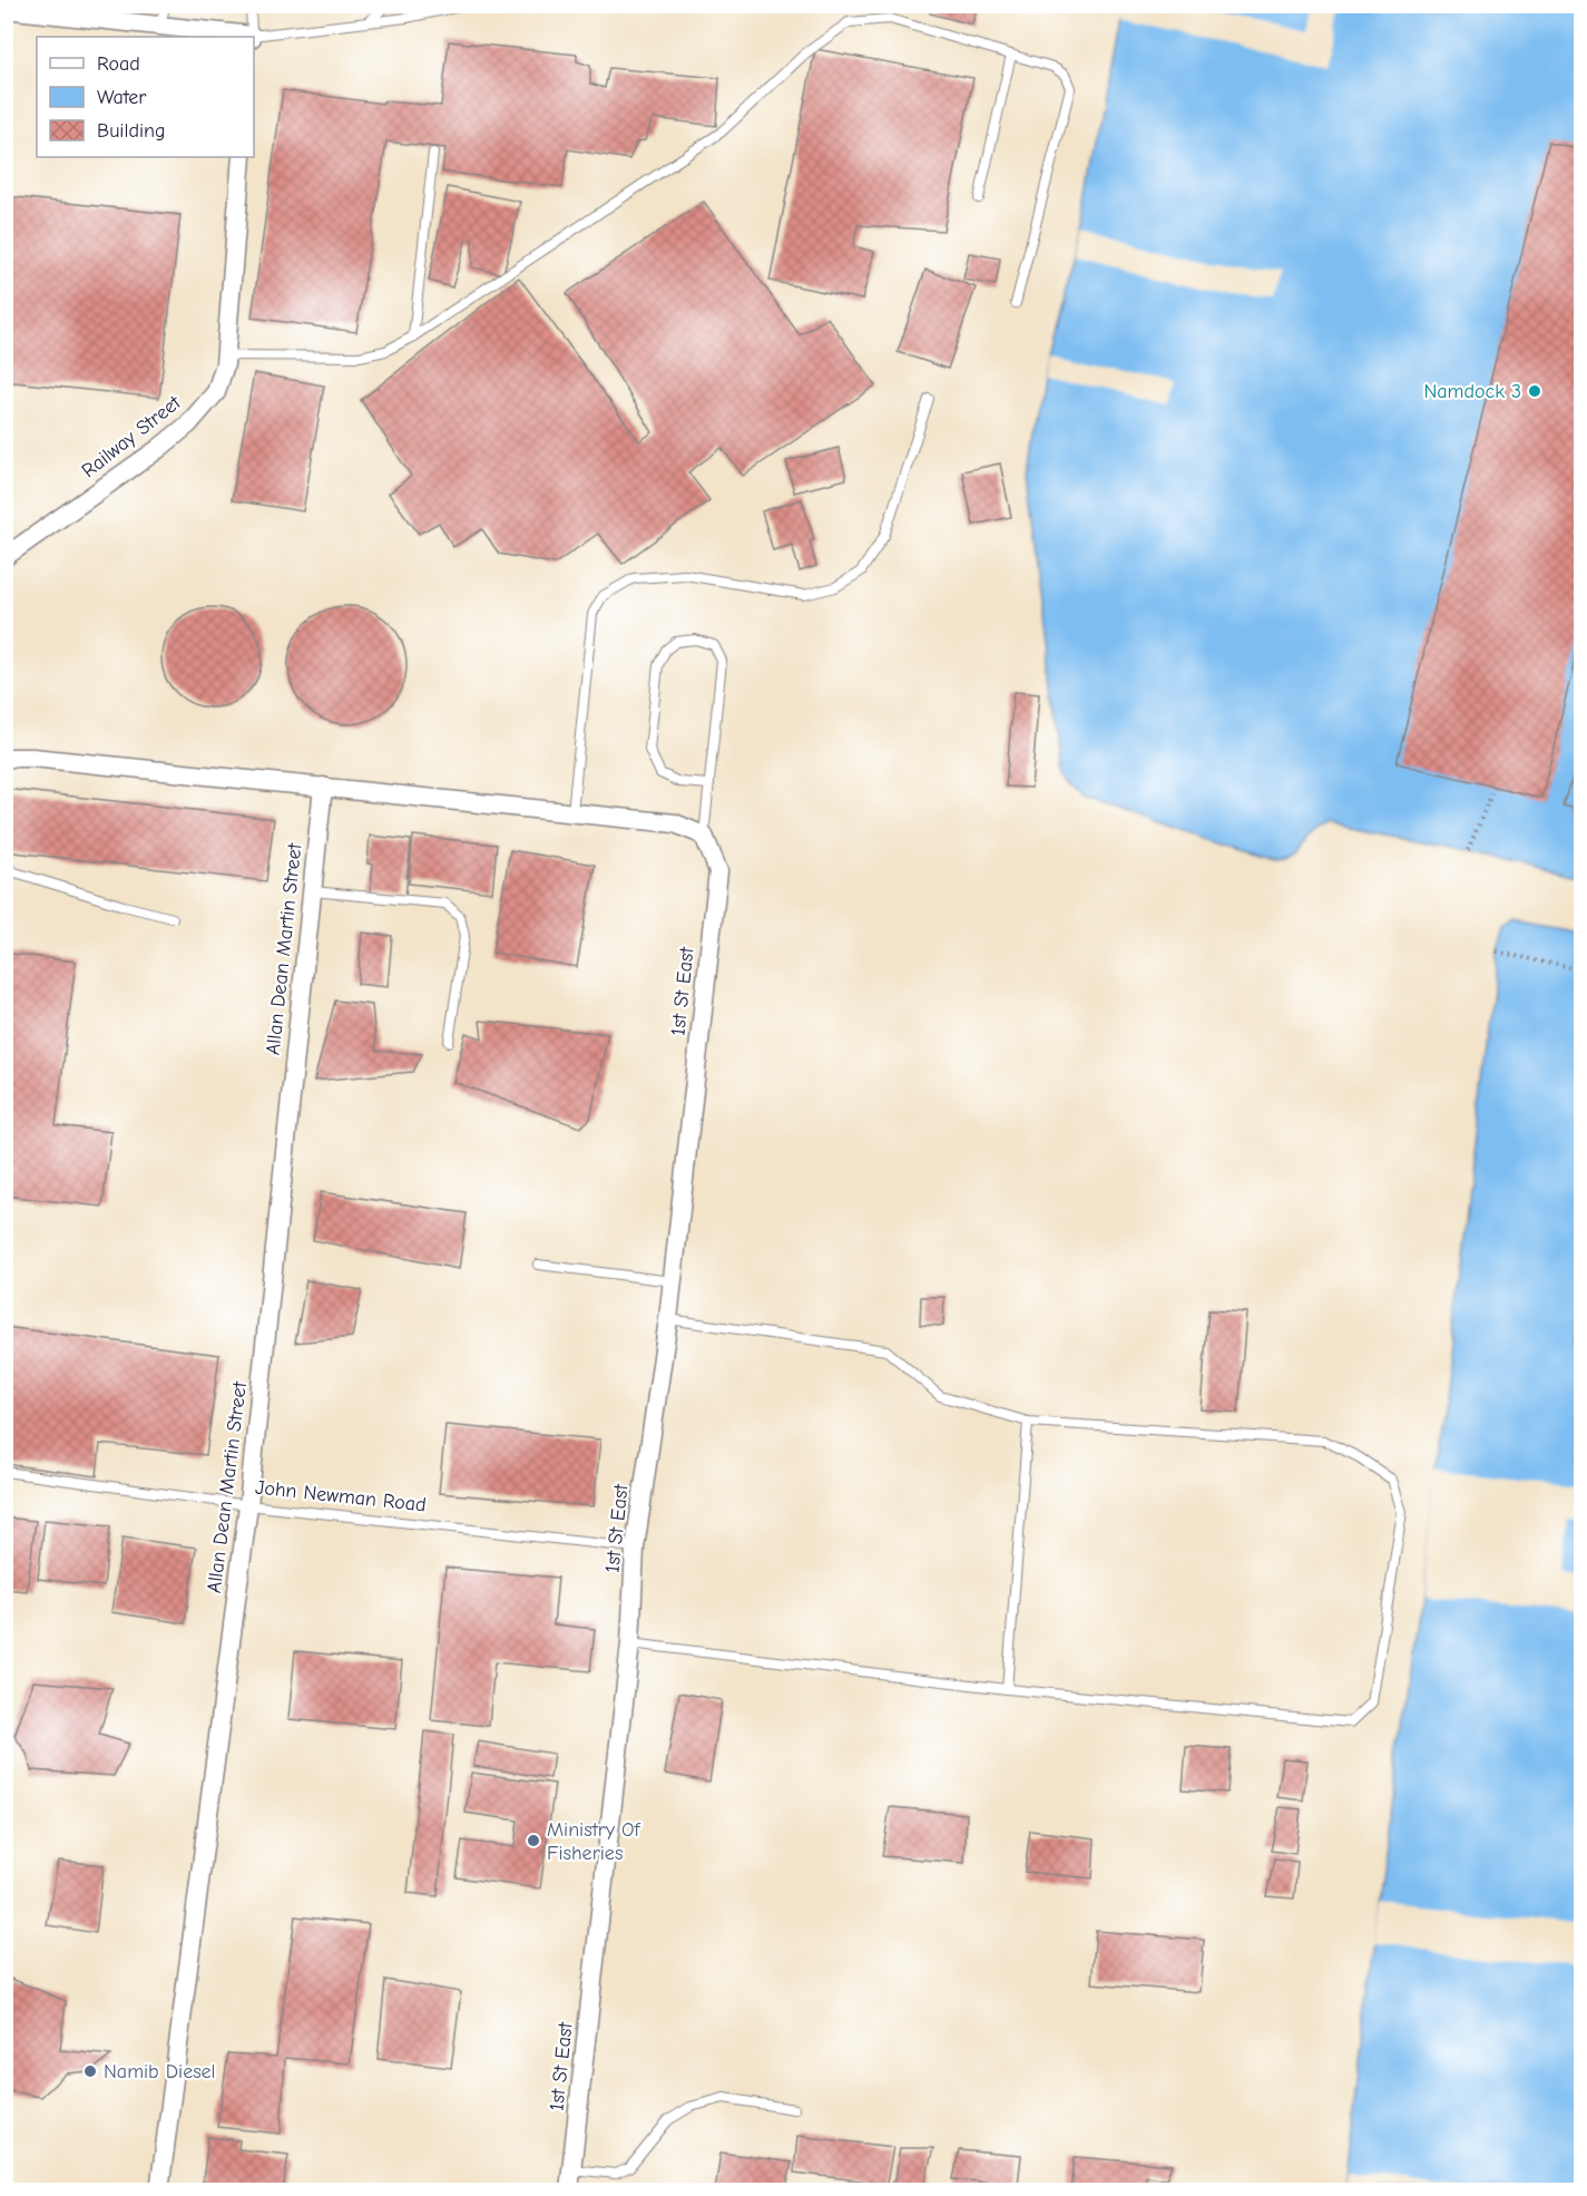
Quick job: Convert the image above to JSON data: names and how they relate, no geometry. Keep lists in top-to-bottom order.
{
  "streets": {
    "street": ["Railway Street", "Allan Dean Martin Street", "1st St East"],
    "lane": ["John Newman Road"]
  },
  "crossings": [
    ["Allan Dean Martin Street", "John Newman Road"],
    ["1st St East", "John Newman Road"]
  ],
  "places": ["Namdock 3", "Ministry Of Fisheries", "Namib Diesel"],
  "legend": ["Road", "Water", "Building"]
}
